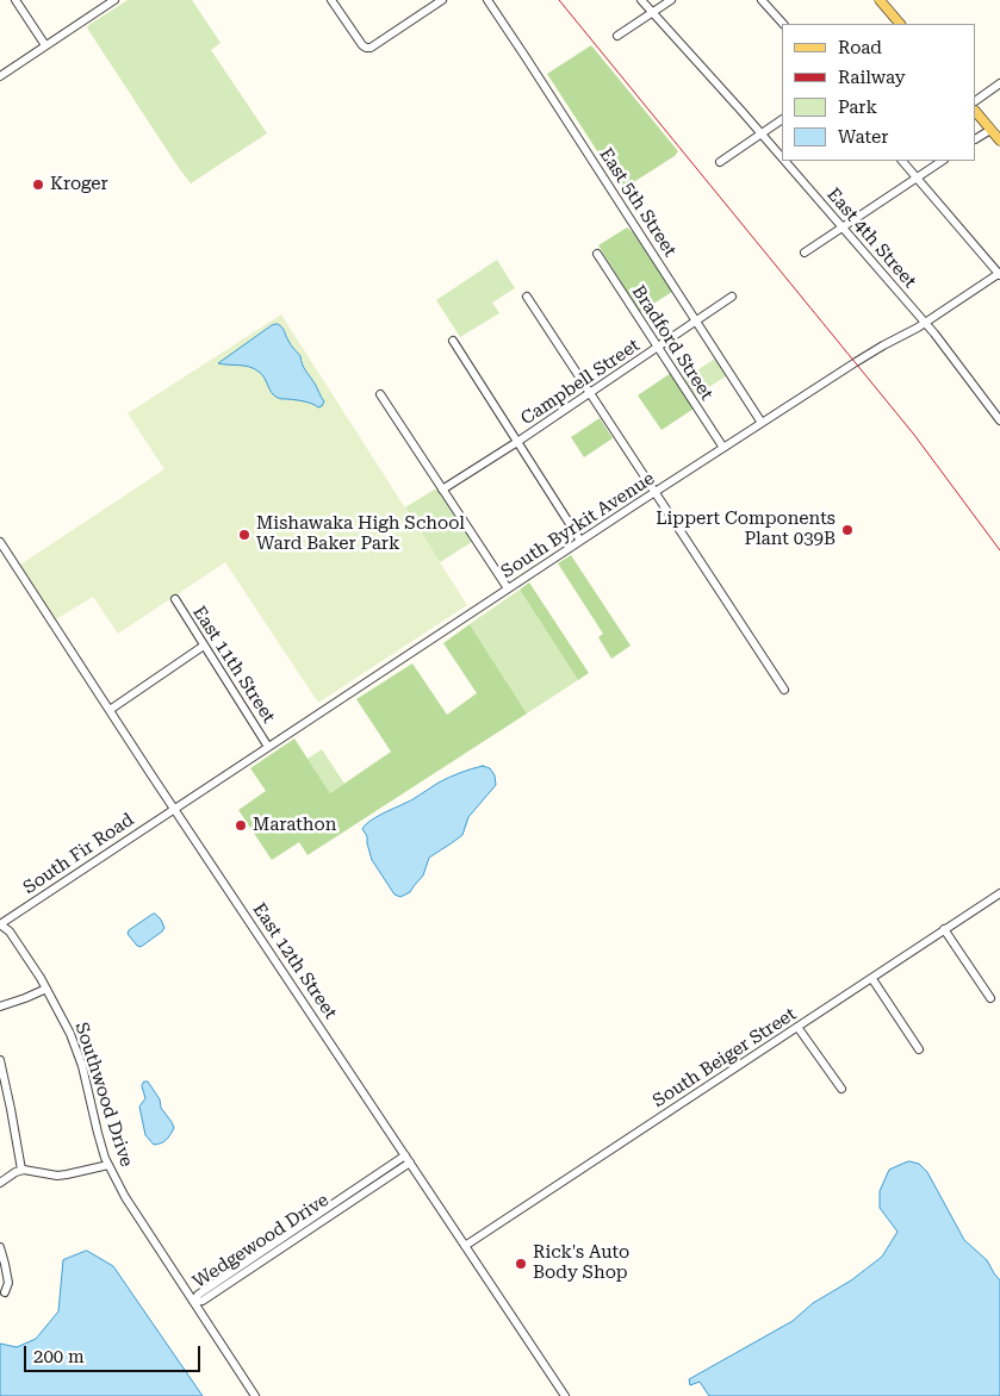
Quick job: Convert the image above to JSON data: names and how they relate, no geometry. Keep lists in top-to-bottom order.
{
  "streets": {
    "street": [
      "East 5th Street",
      "East 4th Street",
      "Bradford Street",
      "Campbell Street",
      "South Byrkit Avenue",
      "East 11th Street",
      "South Fir Road",
      "East 12th Street",
      "South Beiger Street",
      "Southwood Drive",
      "Wedgewood Drive"
    ]
  },
  "crossings": [
    ["East 5th Street", "Campbell Street"],
    ["East 5th Street", "South Byrkit Avenue"],
    ["East 4th Street", "South Byrkit Avenue"],
    ["Bradford Street", "Campbell Street"],
    ["Bradford Street", "South Byrkit Avenue"],
    ["South Byrkit Avenue", "East 11th Street"],
    ["South Byrkit Avenue", "South Fir Road"],
    ["South Byrkit Avenue", "East 12th Street"],
    ["South Fir Road", "East 12th Street"],
    ["South Fir Road", "Southwood Drive"],
    ["East 12th Street", "South Beiger Street"],
    ["East 12th Street", "Wedgewood Drive"],
    ["Southwood Drive", "Wedgewood Drive"]
  ],
  "places": [
    "Kroger",
    "Lippert Components Plant 039B",
    "Mishawaka High School Ward Baker Park",
    "Marathon",
    "Rick's Auto Body Shop"
  ],
  "legend": [
    "Road",
    "Railway",
    "Park",
    "Water"
  ],
  "scale_bar": "200 m"
}
